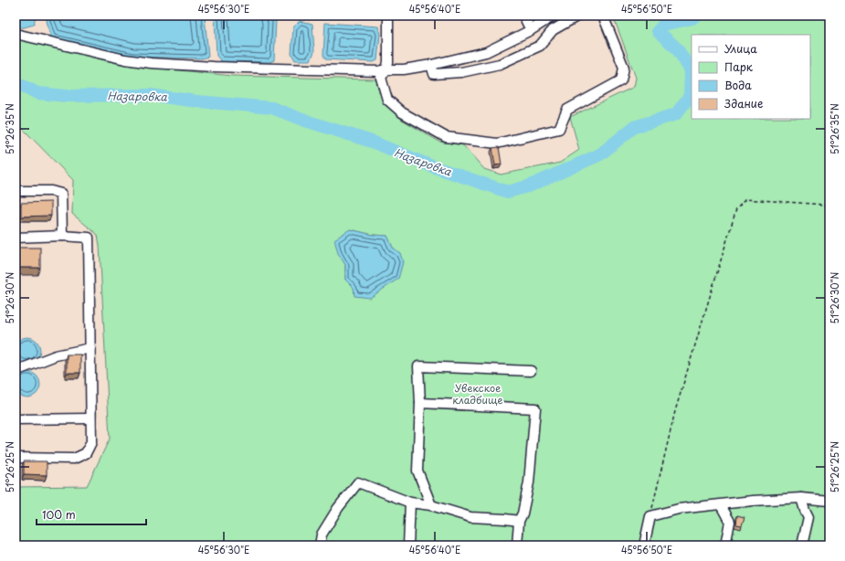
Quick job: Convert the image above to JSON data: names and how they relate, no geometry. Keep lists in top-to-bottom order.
{
  "water": ["Назаровка"],
  "parks": ["Увекское кладбище"],
  "legend": [
    "Улица",
    "Парк",
    "Вода",
    "Здание"
  ],
  "scale_bar": "100 m",
  "coordinates": [
    "45°56'30\"E",
    "45°56'40\"E",
    "45°56'50\"E",
    "51°26'35\"N",
    "51°26'30\"N",
    "51°26'25\"N"
  ]
}
